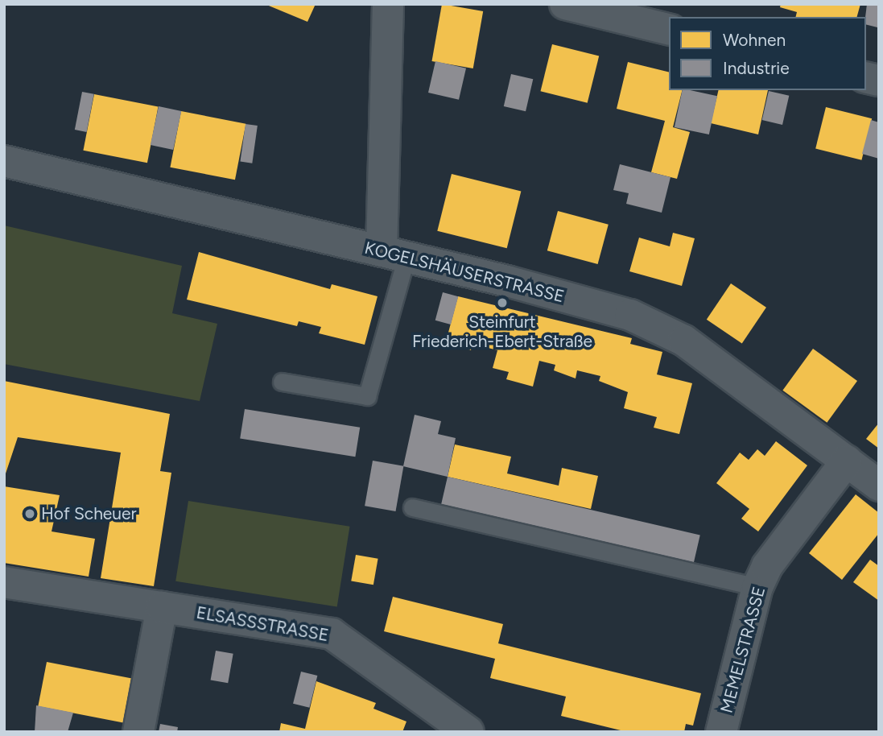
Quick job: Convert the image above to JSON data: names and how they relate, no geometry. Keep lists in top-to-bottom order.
{
  "streets": {
    "street": ["KOGELSHÄUSERSTRASSE", "ELSASSSTRASSE", "MEMELSTRASSE"]
  },
  "crossings": [
    ["KOGELSHÄUSERSTRASSE", "MEMELSTRASSE"]
  ],
  "places": ["Steinfurt Friederich-Ebert-Straße", "Hof Scheuer"],
  "legend": ["Wohnen", "Industrie"]
}
